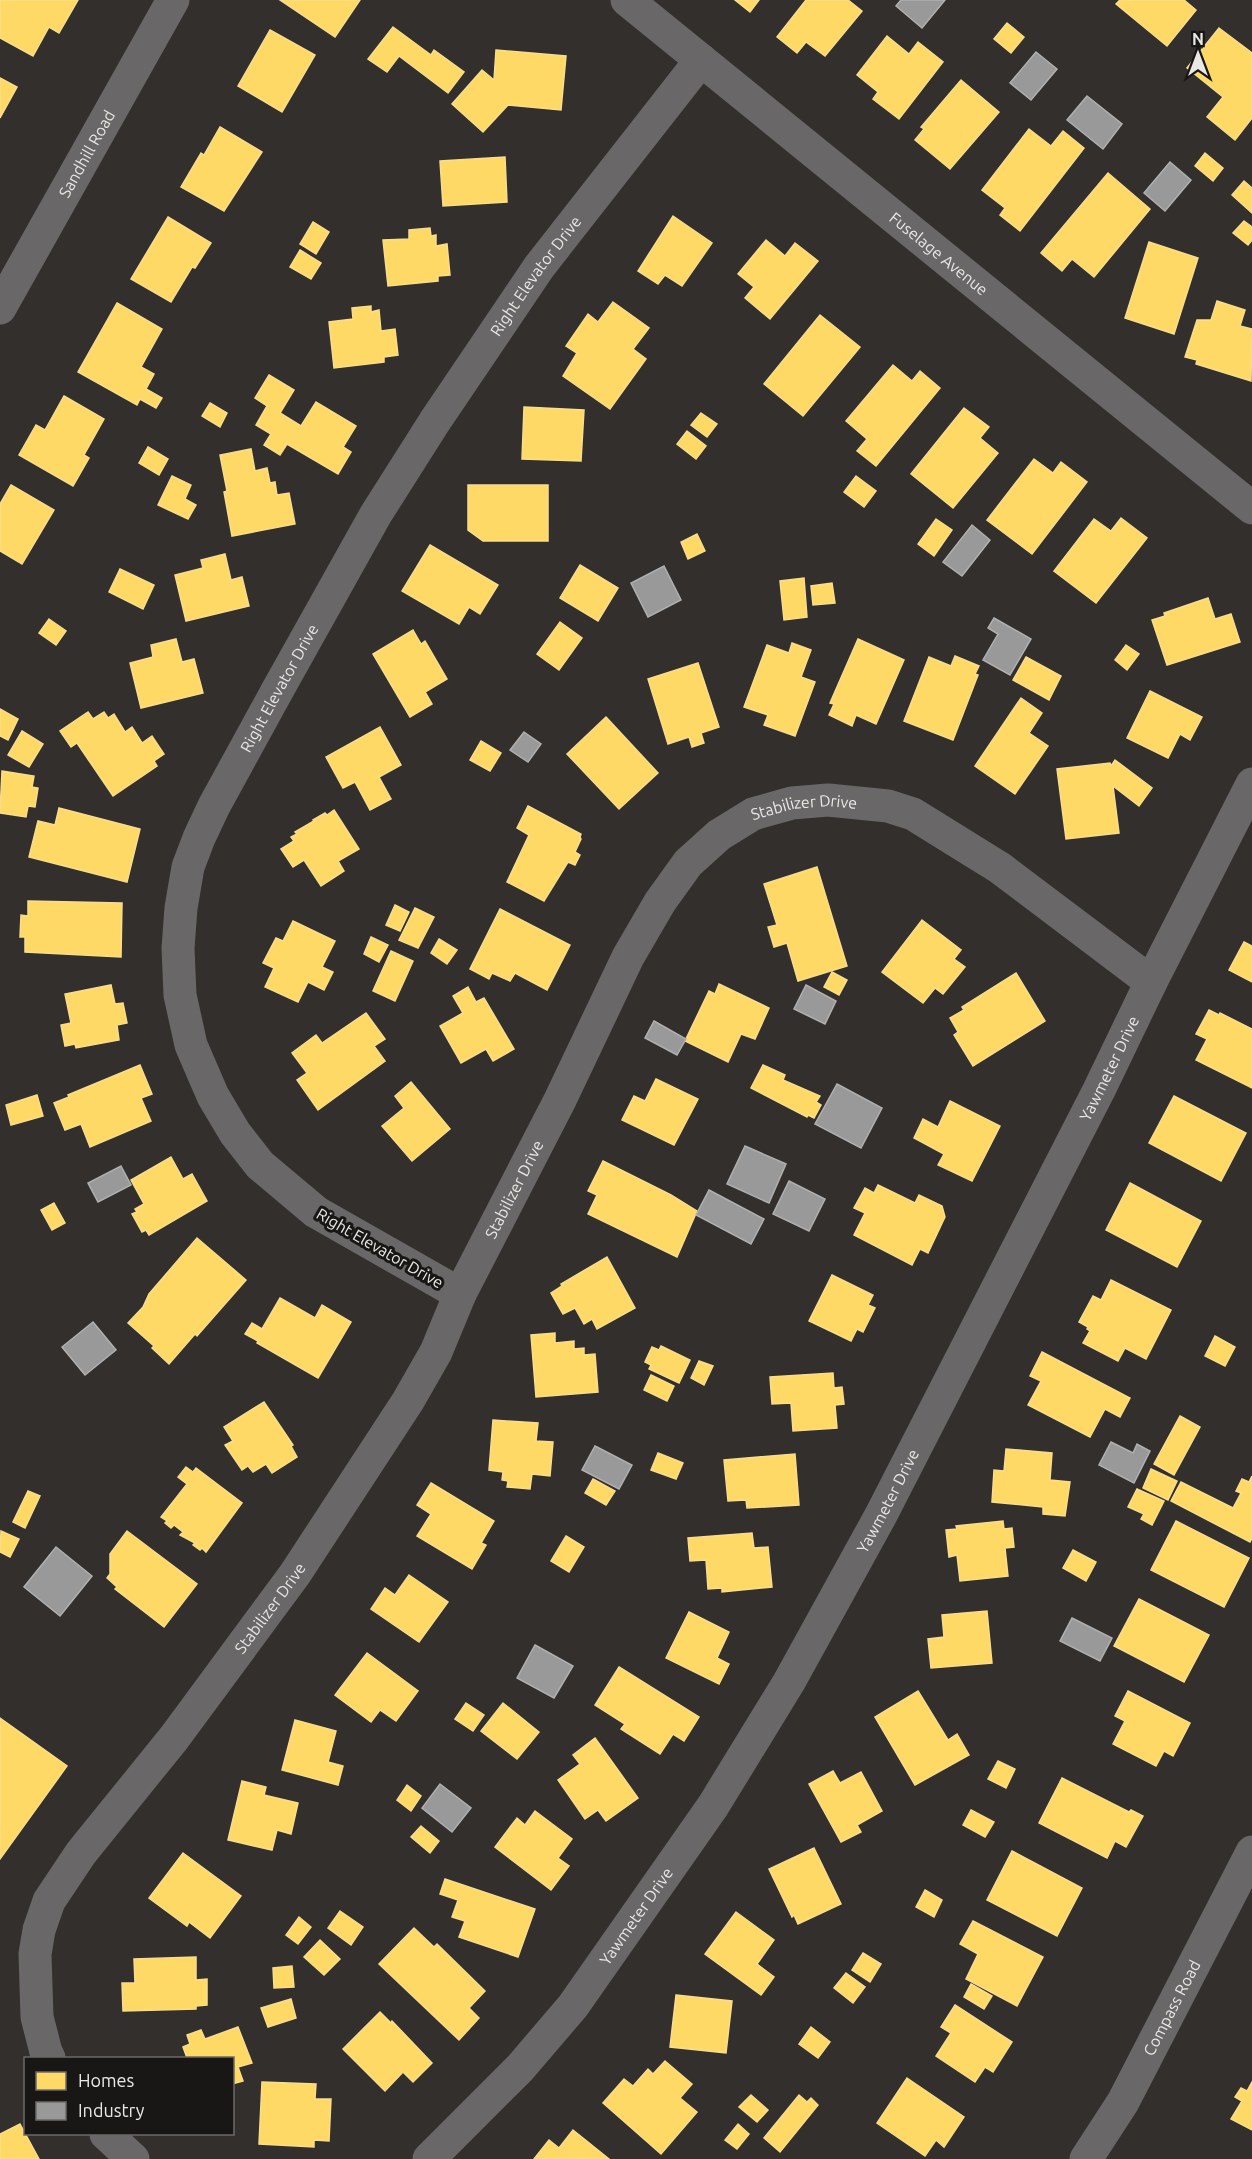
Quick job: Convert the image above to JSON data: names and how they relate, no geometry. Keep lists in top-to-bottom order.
{
  "streets": {
    "street": [
      "Sandhill Road",
      "Fuselage Avenue",
      "Right Elevator Drive",
      "Stabilizer Drive",
      "Yawmeter Drive",
      "Compass Road"
    ]
  },
  "crossings": [
    ["Fuselage Avenue", "Right Elevator Drive"],
    ["Right Elevator Drive", "Stabilizer Drive"],
    ["Stabilizer Drive", "Yawmeter Drive"]
  ],
  "legend": ["Homes", "Industry"],
  "north": "top"
}
